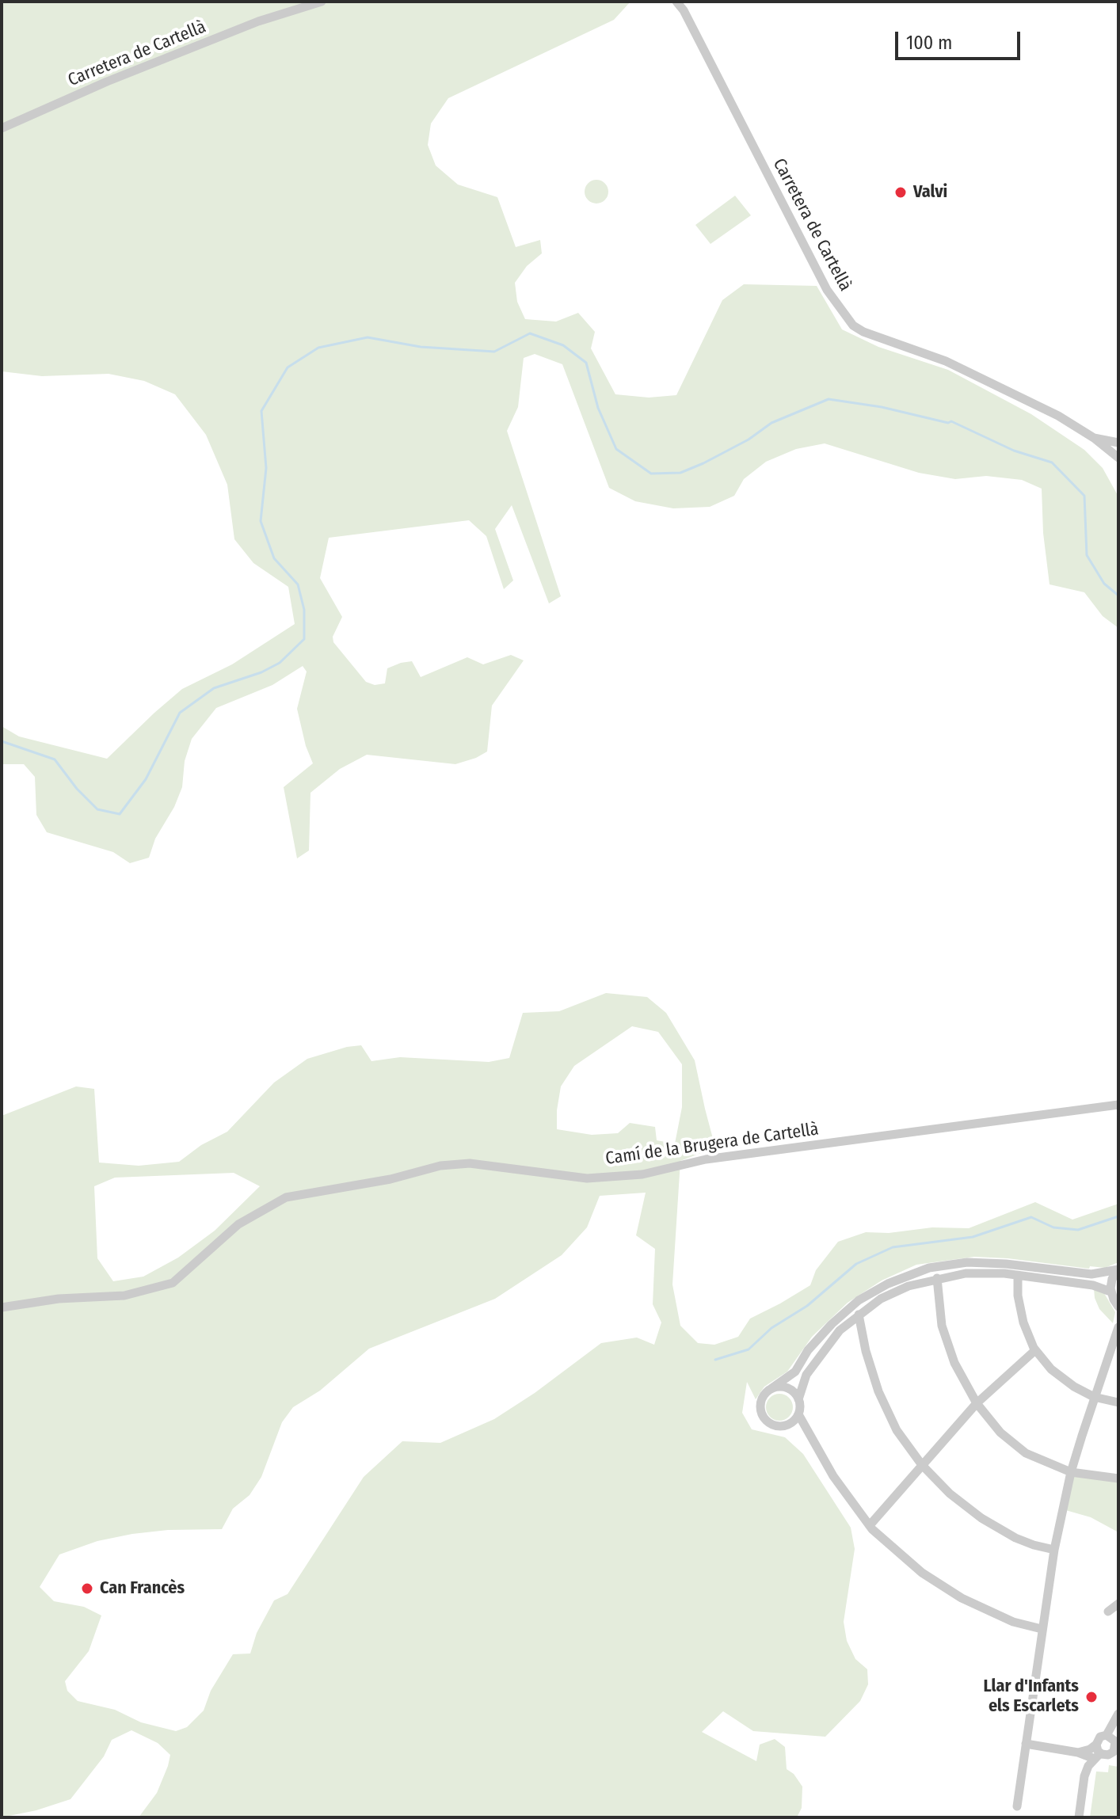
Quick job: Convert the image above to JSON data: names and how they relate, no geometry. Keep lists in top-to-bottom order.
{
  "streets": {
    "street": ["Carretera de Cartellà", "Camí de la Brugera de Cartellà"]
  },
  "places": ["Valvi", "Can Francès", "Llar d'Infants els Escarlets"],
  "scale_bar": "100 m"
}
